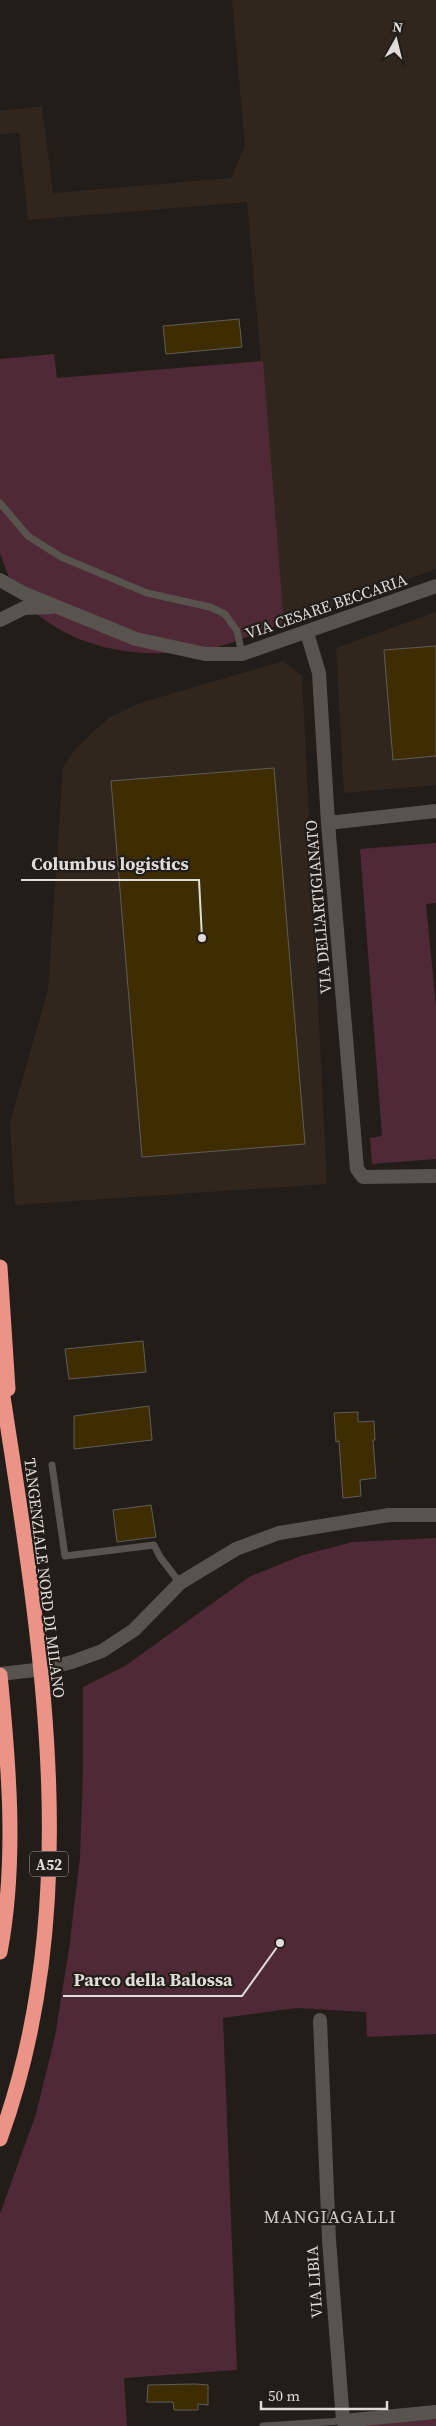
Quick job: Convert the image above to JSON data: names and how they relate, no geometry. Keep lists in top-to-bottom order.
{
  "streets": {
    "highway": ["TANGENZIALE NORD DI MILANO", "A52"],
    "street": ["VIA CESARE BECCARIA", "VIA DELL'ARTIGIANATO", "VIA LIBIA"]
  },
  "crossings": [
    ["VIA CESARE BECCARIA", "VIA DELL'ARTIGIANATO"]
  ],
  "districts": ["MANGIAGALLI"],
  "places": ["Columbus logistics", "Parco della Balossa"],
  "scale_bar": "50 m",
  "north": "top"
}
